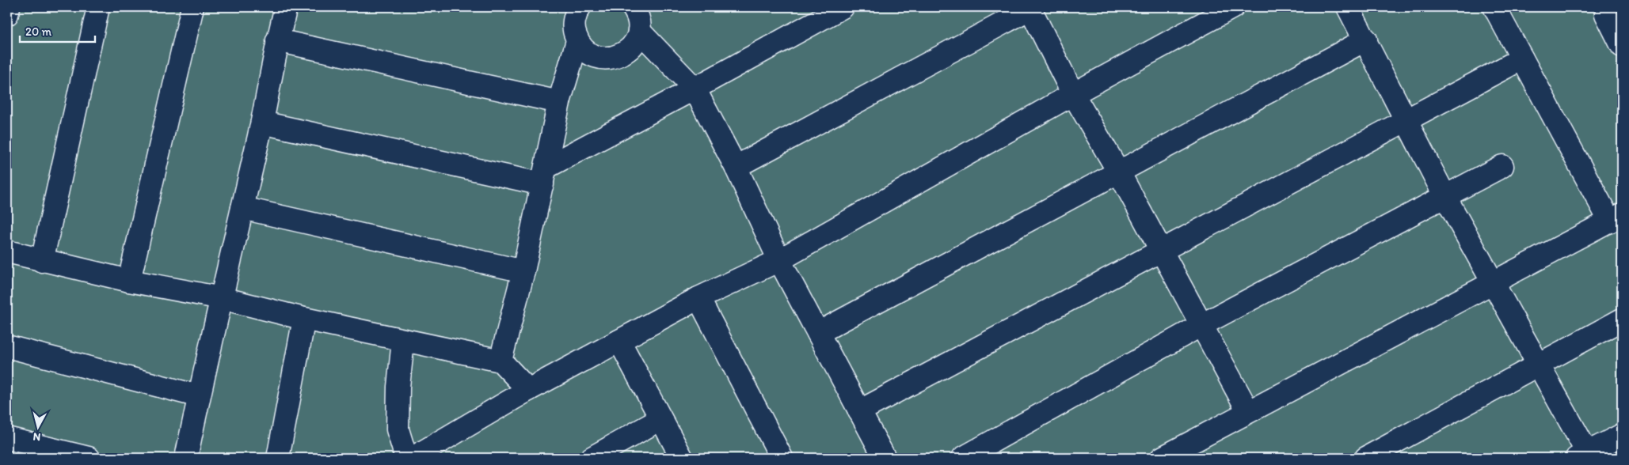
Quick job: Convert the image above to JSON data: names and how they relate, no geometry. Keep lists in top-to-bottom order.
{
  "scale_bar": "20 m",
  "north": "bottom"
}
